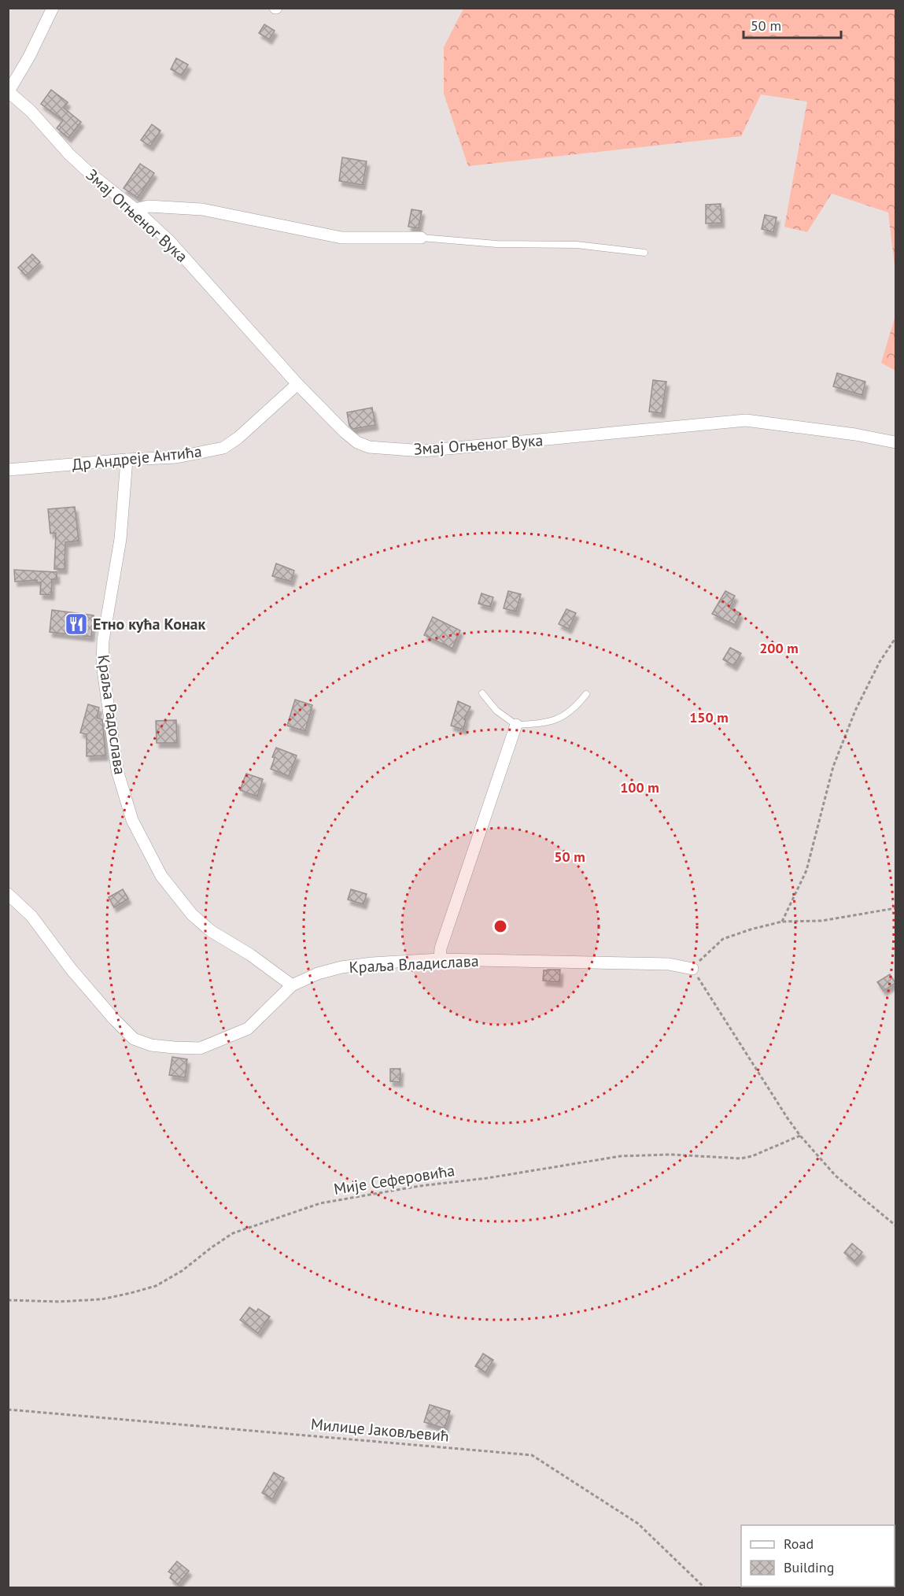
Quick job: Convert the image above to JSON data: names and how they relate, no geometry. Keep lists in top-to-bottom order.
{
  "streets": {
    "street": [
      "Змај Огњеног Вука",
      "Др Андреје Антића",
      "Краља Радослава",
      "Краља Владислава"
    ],
    "path": ["Мије Сеферовића", "Милице Јаковљевић"]
  },
  "crossings": [
    ["Змај Огњеног Вука", "Др Андреје Антића"],
    ["Др Андреје Антића", "Краља Радослава"],
    ["Краља Радослава", "Краља Владислава"]
  ],
  "places": {
    "restaurant": ["Етно кућа Конак"]
  },
  "legend": ["Road", "Building"],
  "scale_bar": "50 m",
  "rings": [
    "200 m",
    "150 m",
    "100 m",
    "50 m"
  ]
}
